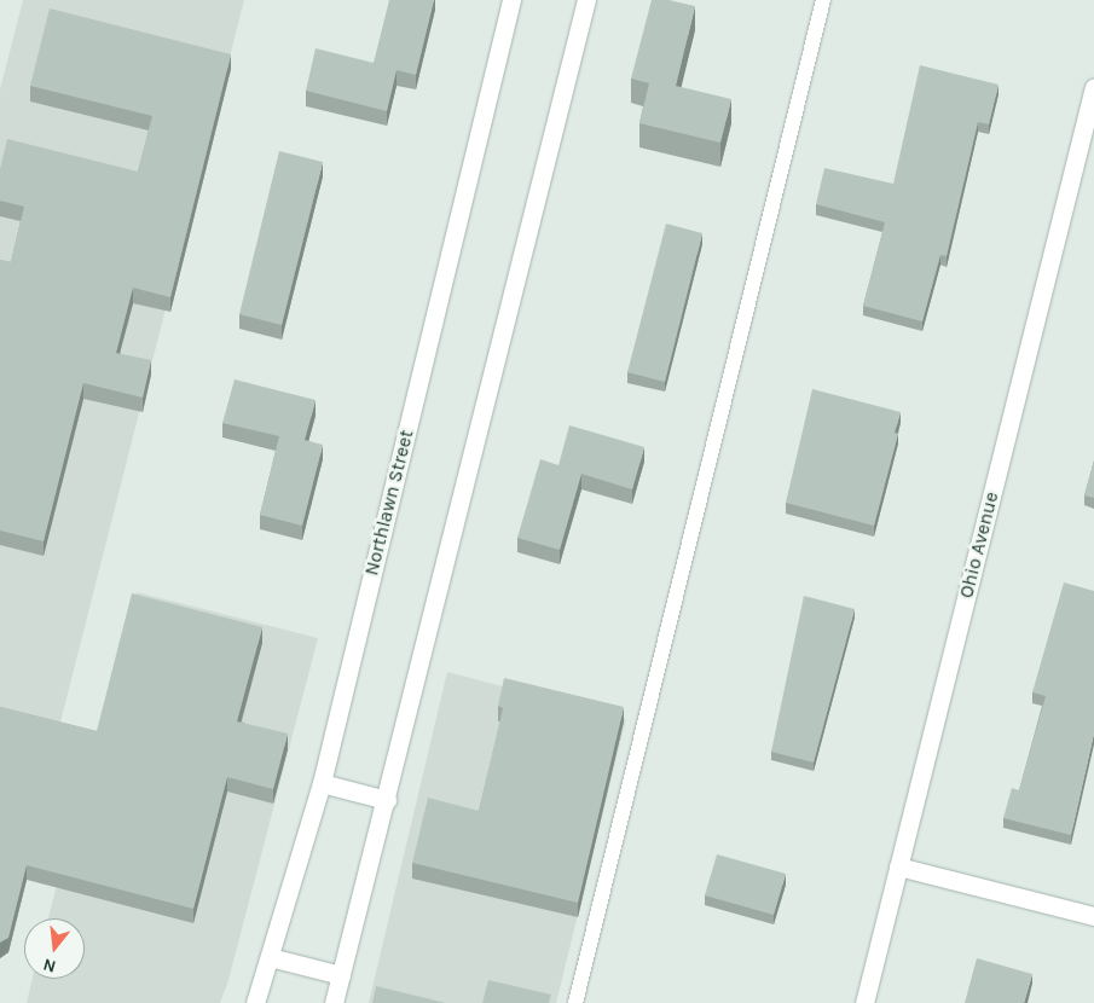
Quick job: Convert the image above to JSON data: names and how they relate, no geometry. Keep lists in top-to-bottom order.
{
  "streets": {
    "street": ["Northlawn Street", "Ohio Avenue"]
  },
  "north": "bottom"
}
